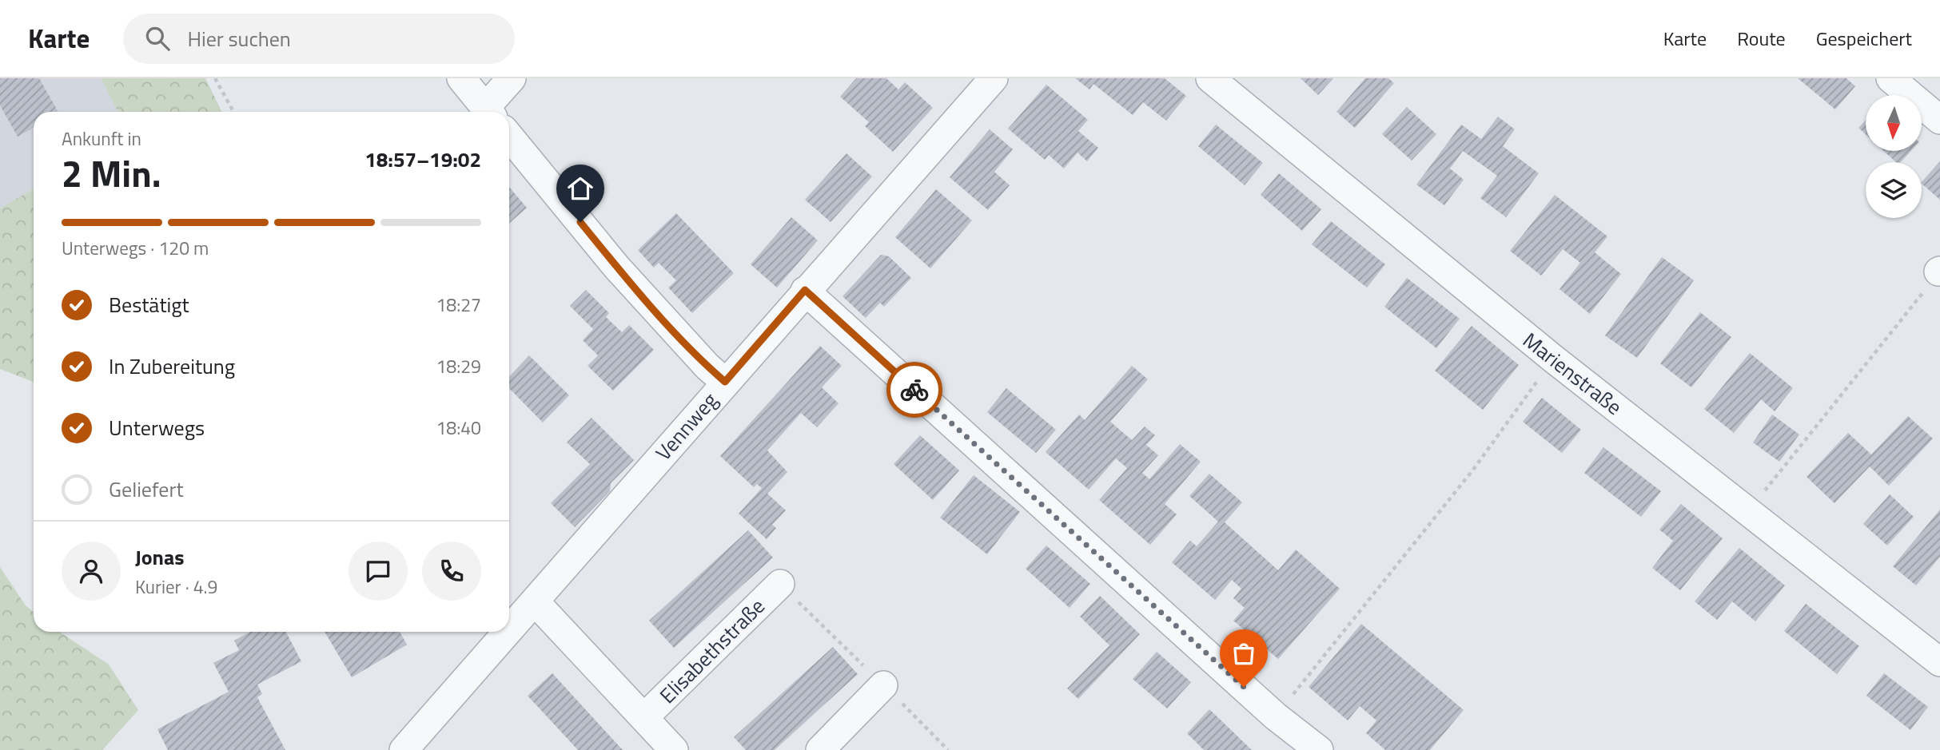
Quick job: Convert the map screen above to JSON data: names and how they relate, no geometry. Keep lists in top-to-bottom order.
{
  "streets": {
    "street": ["Marienstraße", "Vennweg", "Elisabethstraße"]
  },
  "crossings": [
    ["Vennweg", "Elisabethstraße"]
  ],
  "north": "bottom",
  "page": {
    "header": "Karte",
    "search": "Hier suchen",
    "nav": ["Karte", "Route", "Gespeichert"],
    "heading": ["2 Min.", "Ankunft in", "18:57–19:02"],
    "panel": ["Jonas", "Kurier · 4.9"],
    "bar": "Unterwegs · 120 m",
    "list": [
      ["Bestätigt", "18:27"],
      ["In Zubereitung", "18:29"],
      ["Unterwegs", "18:40"],
      "Geliefert"
    ]
  }
}
